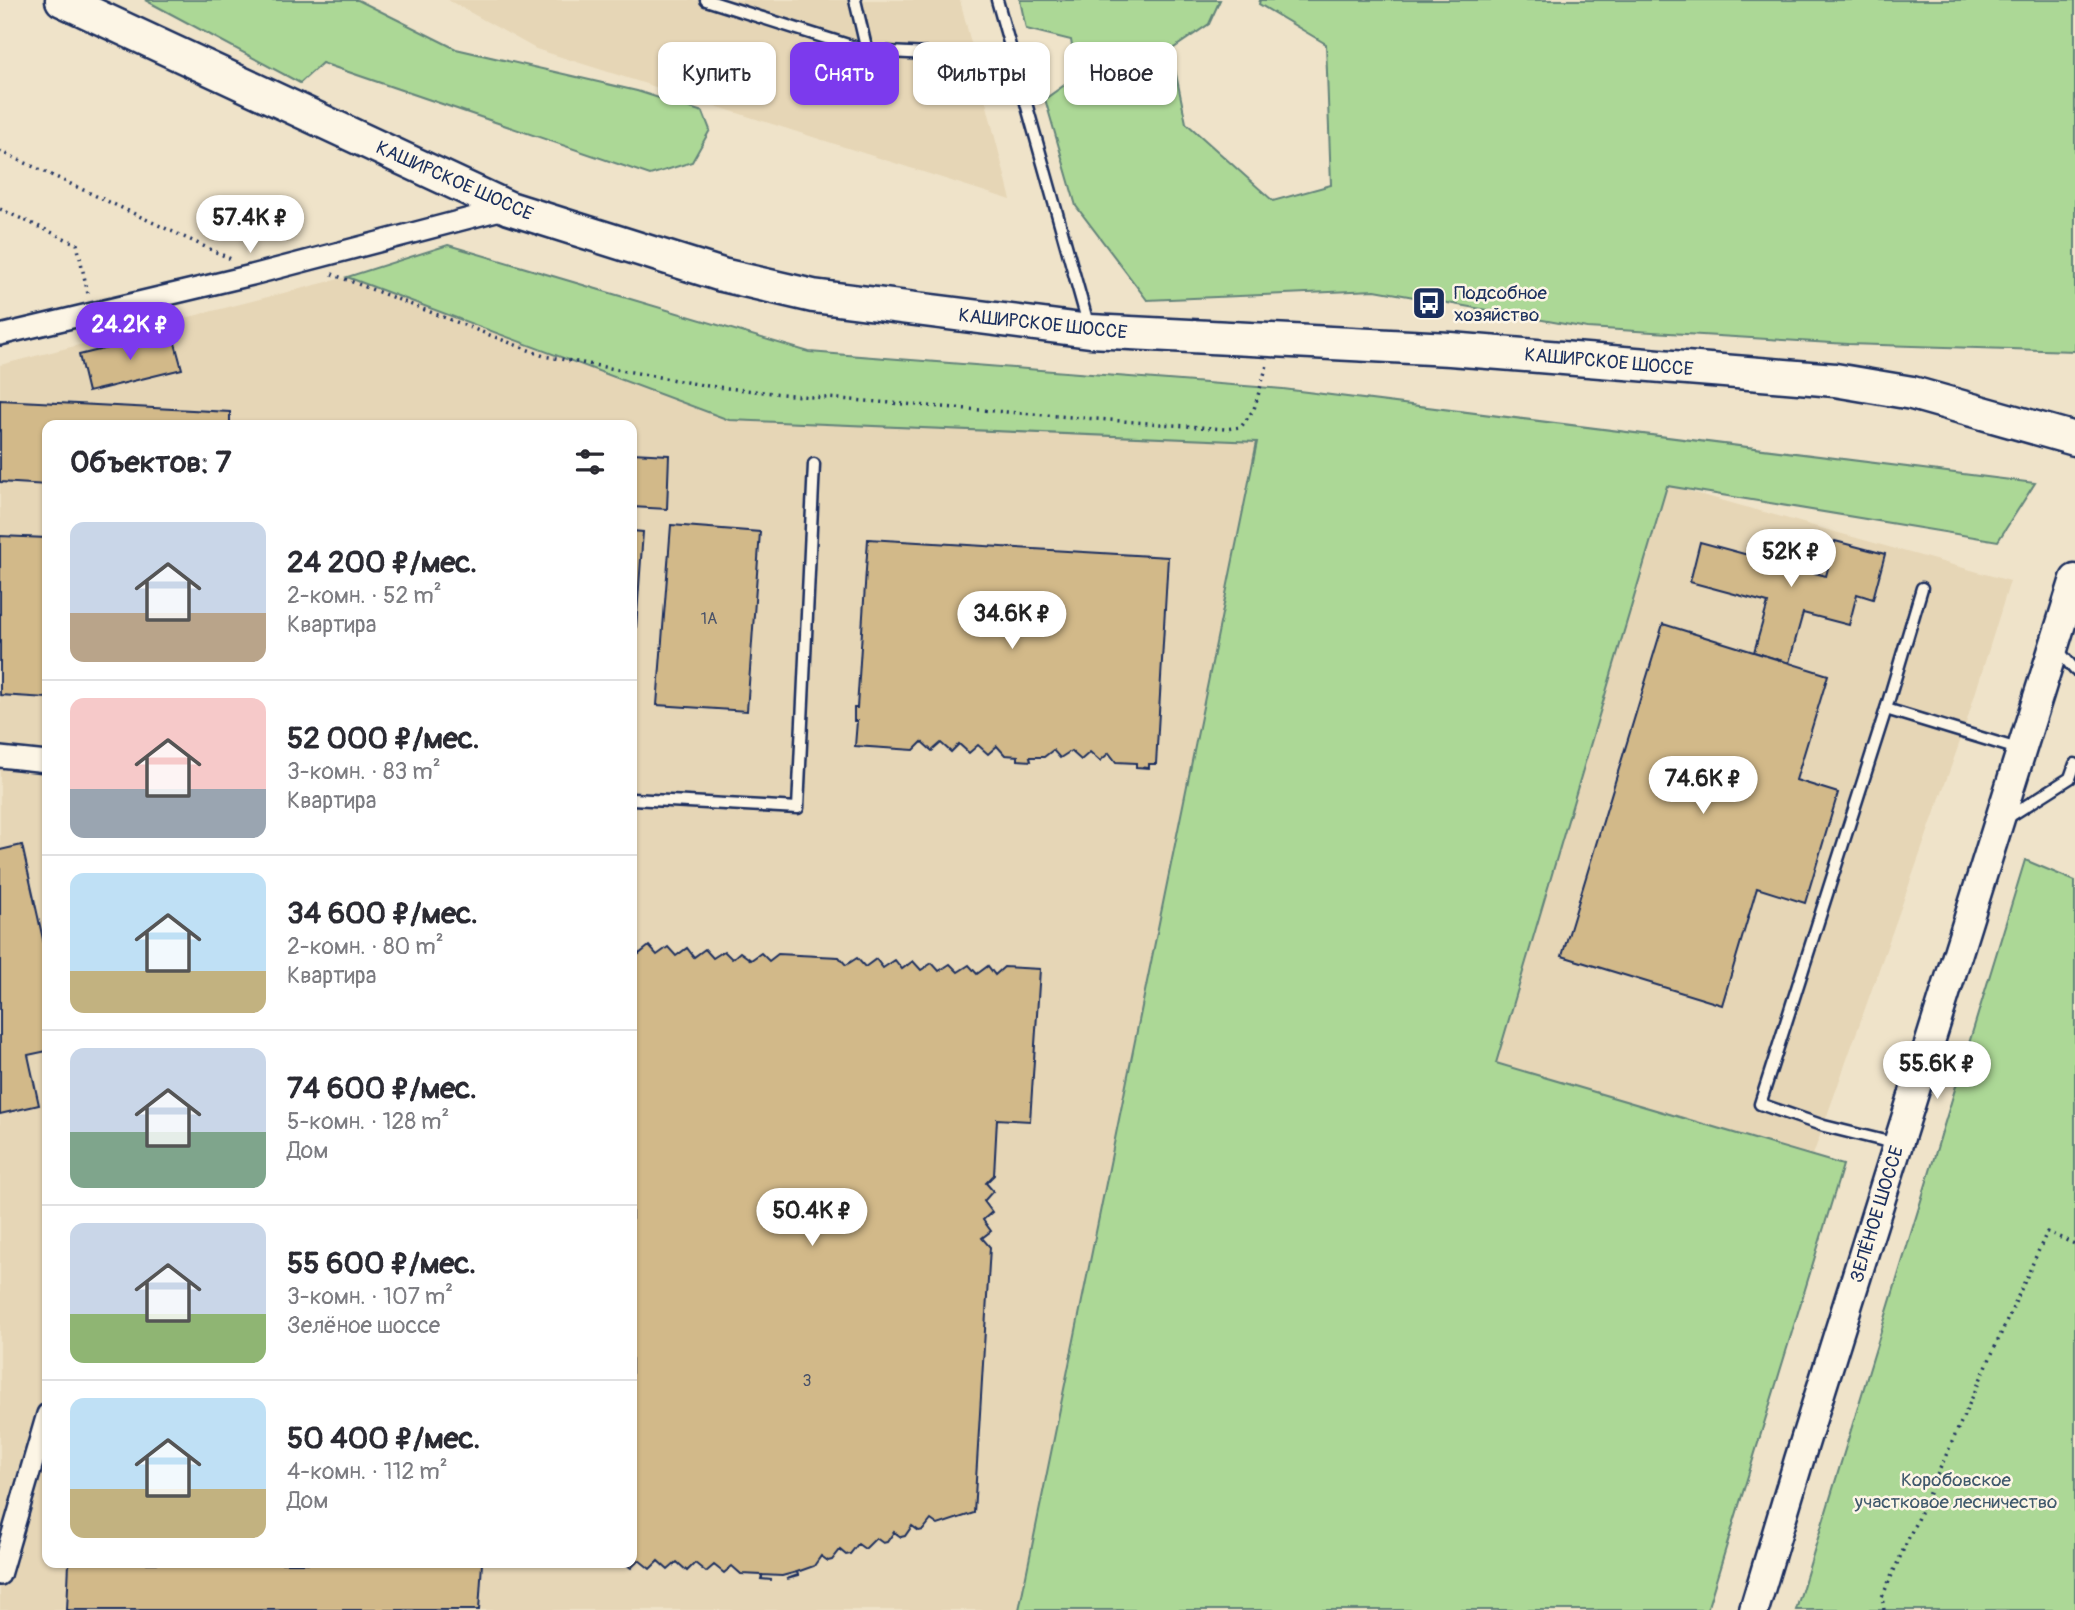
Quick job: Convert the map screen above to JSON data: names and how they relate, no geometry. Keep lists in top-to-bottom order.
{
  "streets": {
    "main road": ["КАШИРСКОЕ ШОССЕ", "ЗЕЛЁНОЕ ШОССЕ"]
  },
  "parks": ["Коробовское участковое лесничество"],
  "places": {
    "bus stop": ["Подсобное хозяйство"]
  },
  "house_numbers": ["1А", "3"],
  "page": {
    "chip": [
      "Купить",
      "Снять",
      "Фильтры",
      "Новое"
    ],
    "price": [
      "57.4K ₽",
      "24.2K ₽",
      "52K ₽",
      "34.6K ₽",
      "74.6K ₽",
      "55.6K ₽",
      "50.4K ₽"
    ],
    "heading": "Объектов: 7",
    "list": [
      {
        "name": "24 200 ₽/мес.",
        "note": "2-комн. · 52 m² · Квартира"
      },
      {
        "name": "52 000 ₽/мес.",
        "note": "3-комн. · 83 m² · Квартира"
      },
      {
        "name": "34 600 ₽/мес.",
        "note": "2-комн. · 80 m² · Квартира"
      },
      {
        "name": "74 600 ₽/мес.",
        "note": "5-комн. · 128 m² · Дом"
      },
      {
        "name": "55 600 ₽/мес.",
        "note": "3-комн. · 107 m² · Зелёное шоссе"
      },
      {
        "name": "50 400 ₽/мес.",
        "note": "4-комн. · 112 m² · Дом"
      }
    ]
  }
}
